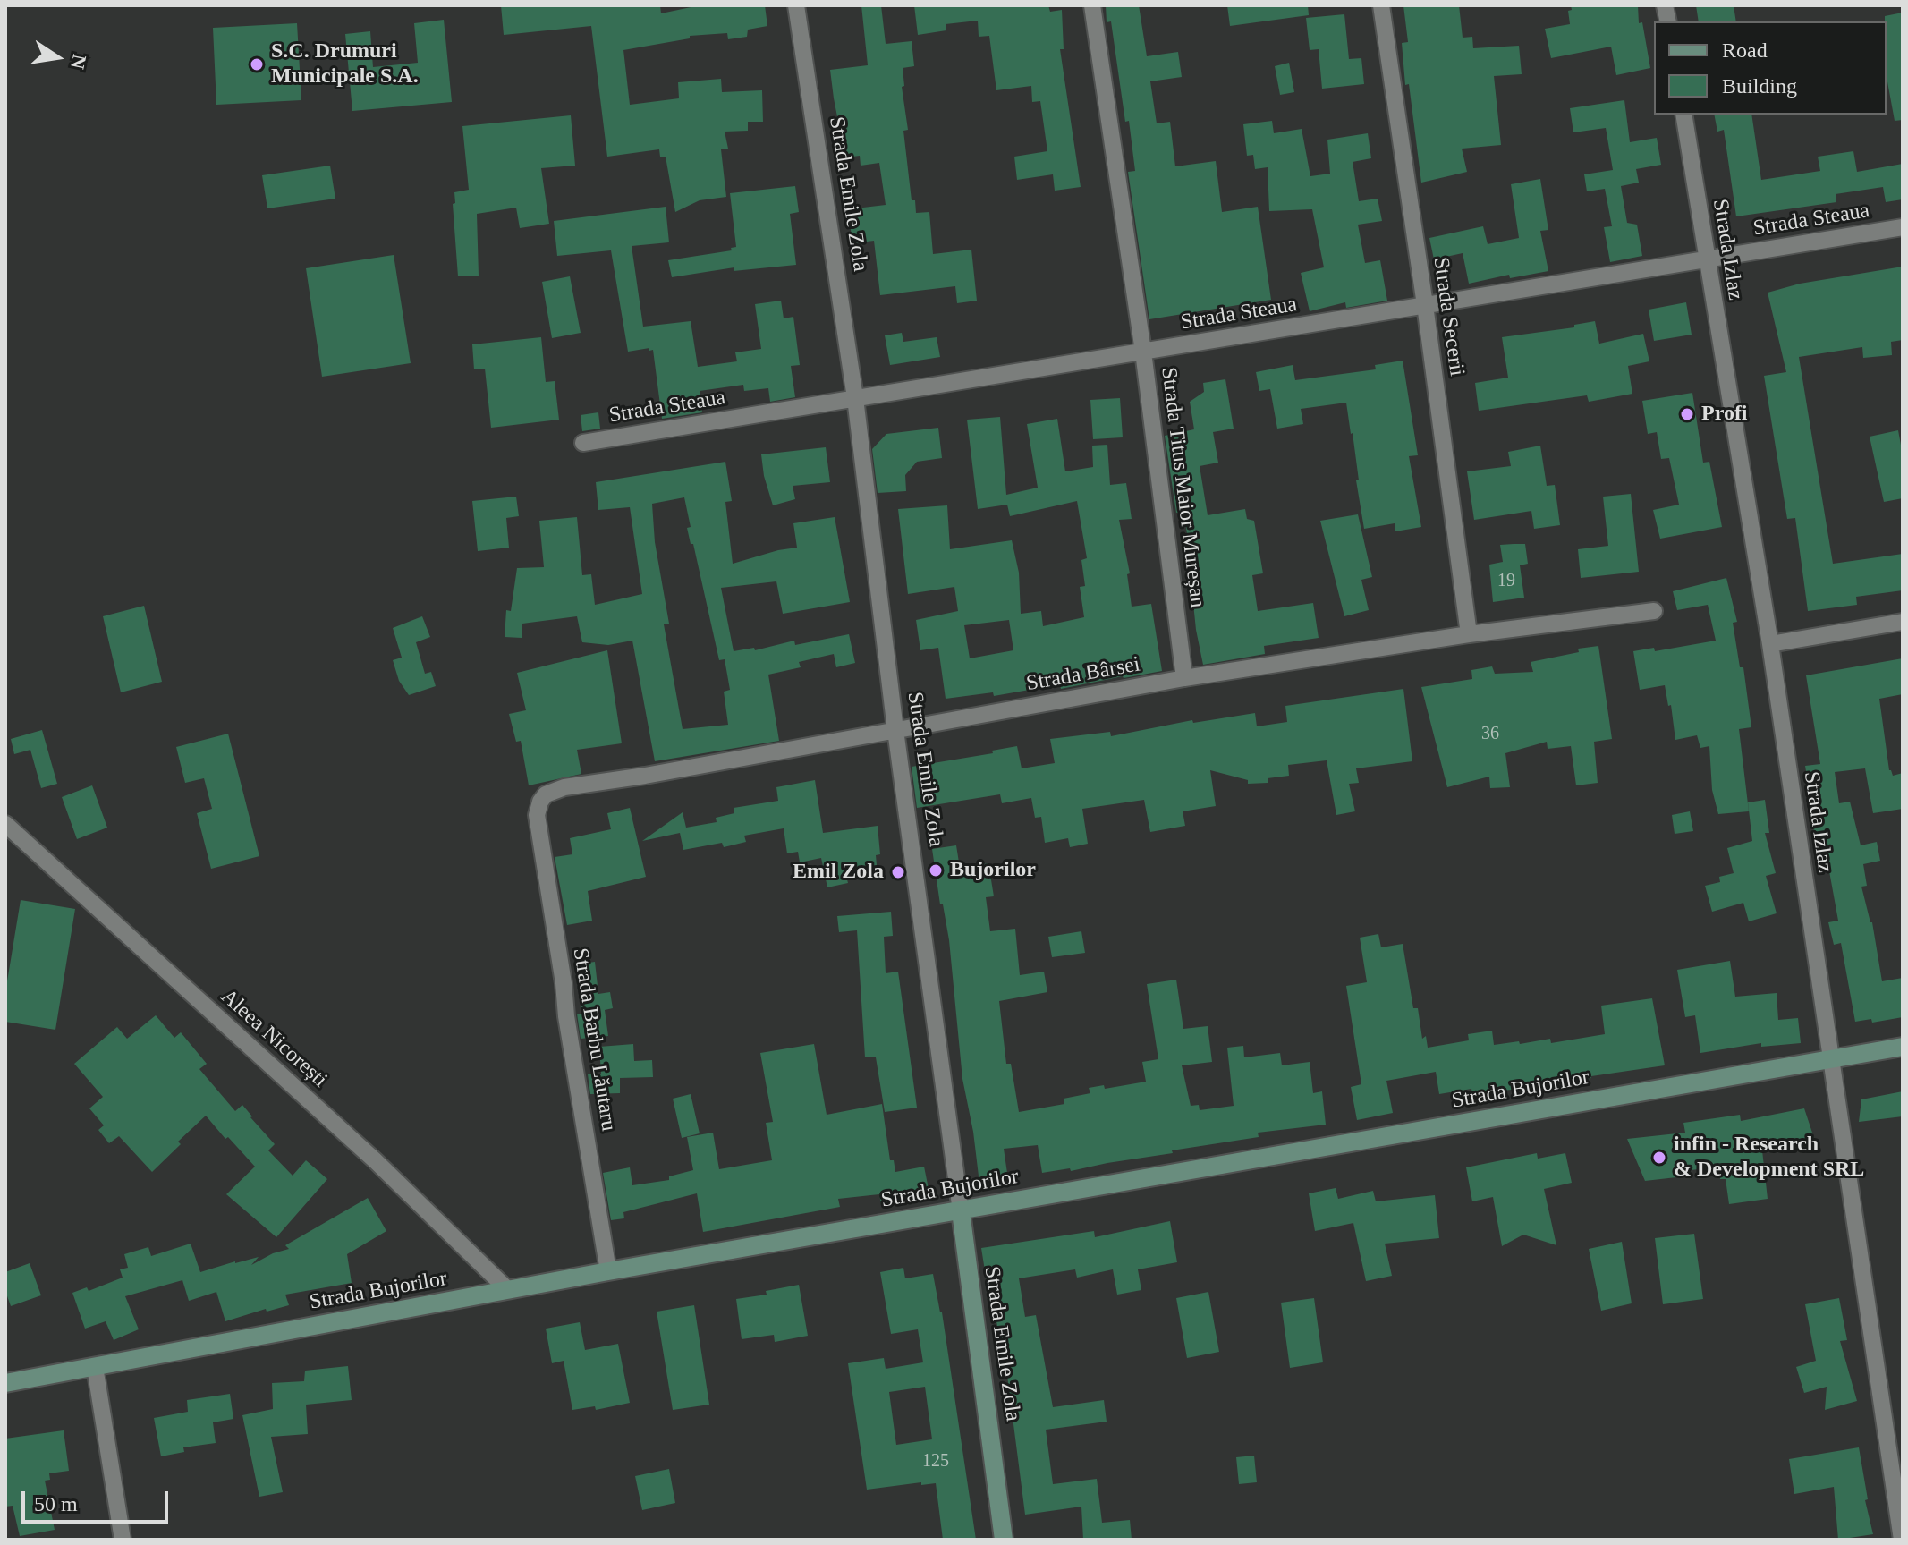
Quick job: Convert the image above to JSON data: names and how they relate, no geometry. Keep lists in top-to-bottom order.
{
  "streets": {
    "main road": ["Strada Emile Zola", "Strada Bujorilor"],
    "street": [
      "Strada Steaua",
      "Strada Izlaz",
      "Strada Secerii",
      "Strada Titus Maior Mureșan",
      "Strada Bârsei",
      "Aleea Nicorești",
      "Strada Barbu Lăutaru"
    ]
  },
  "crossings": [
    ["Strada Emile Zola", "Strada Steaua"],
    ["Strada Emile Zola", "Strada Bârsei"],
    ["Strada Emile Zola", "Strada Bujorilor"],
    ["Strada Steaua", "Strada Izlaz"],
    ["Strada Steaua", "Strada Secerii"],
    ["Strada Steaua", "Strada Titus Maior Mureșan"],
    ["Strada Izlaz", "Strada Bujorilor"],
    ["Strada Secerii", "Strada Bârsei"],
    ["Strada Titus Maior Mureșan", "Strada Bârsei"],
    ["Strada Bârsei", "Strada Barbu Lăutaru"],
    ["Aleea Nicorești", "Strada Bujorilor"],
    ["Strada Barbu Lăutaru", "Strada Bujorilor"]
  ],
  "places": [
    "S.C. Drumuri Municipale S.A.",
    "Profi",
    "Bujorilor",
    "Emil Zola",
    "infin - Research & Development SRL"
  ],
  "house_numbers": ["19", "36", "125"],
  "legend": ["Road", "Building"],
  "scale_bar": "50 m",
  "north": "right"
}
